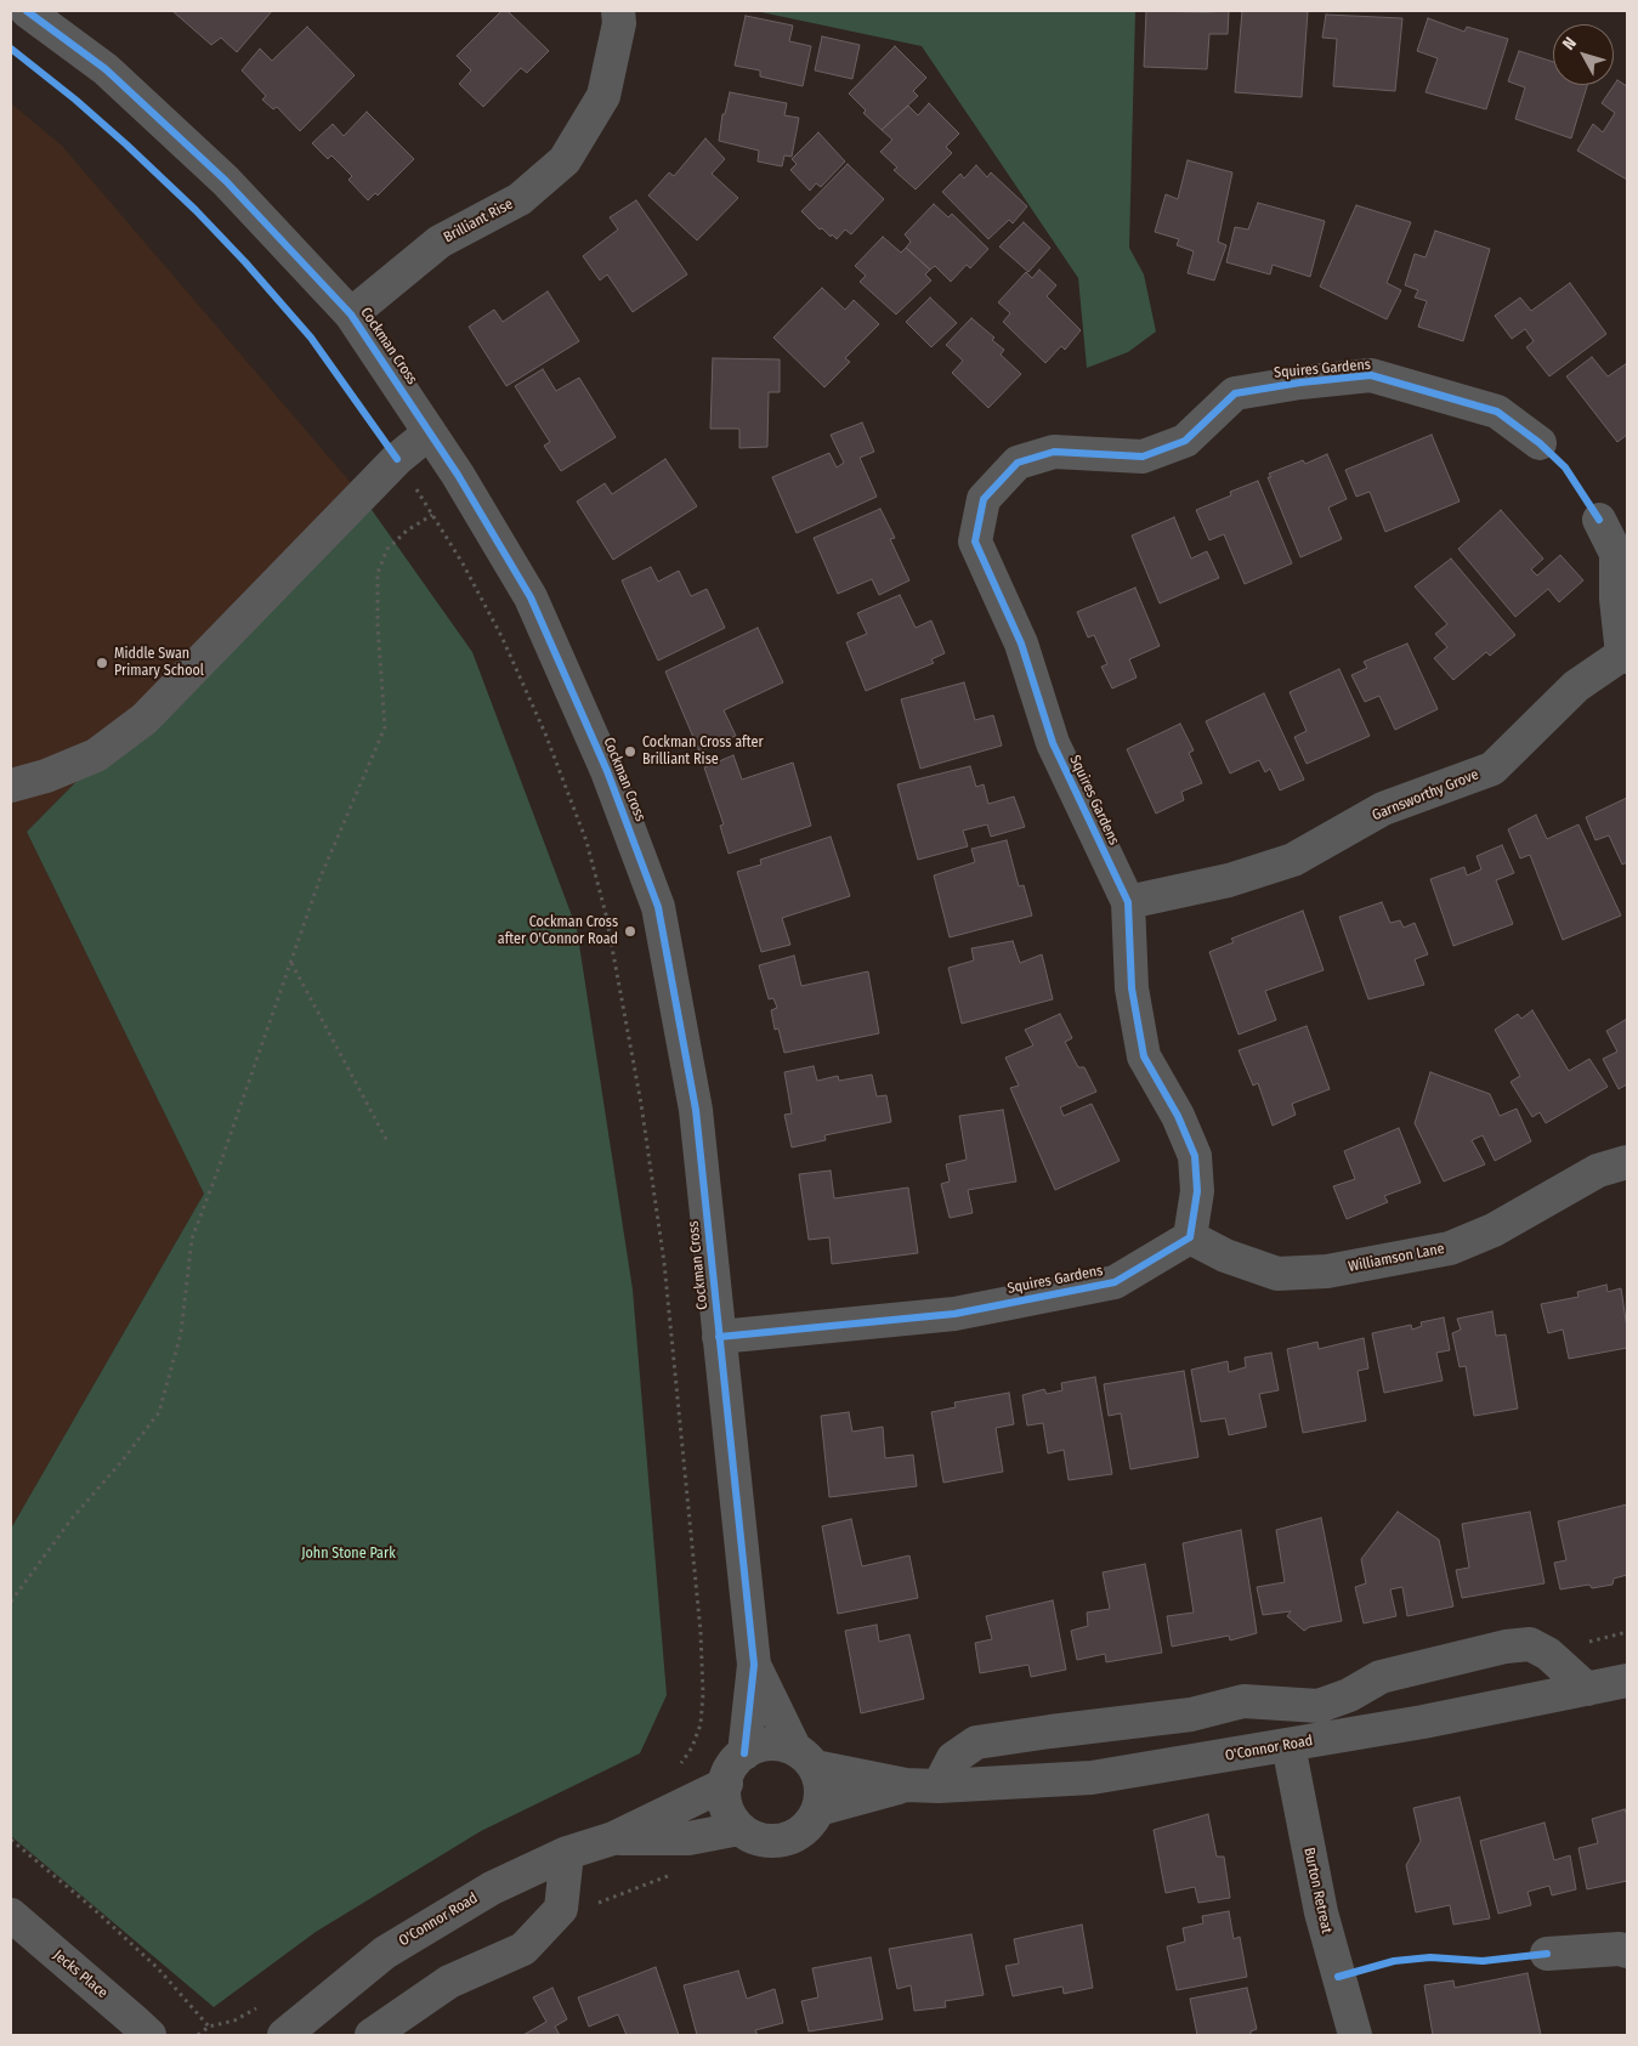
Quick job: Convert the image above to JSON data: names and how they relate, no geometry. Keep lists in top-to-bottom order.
{
  "streets": {
    "street": [
      "Brilliant Rise",
      "Cockman Cross",
      "Squires Gardens",
      "Garnsworthy Grove",
      "Williamson Lane",
      "O'Connor Road",
      "Burton Retreat",
      "Jecks Place"
    ]
  },
  "crossings": [
    ["Brilliant Rise", "Cockman Cross"],
    ["Cockman Cross", "Squires Gardens"],
    ["Cockman Cross", "O'Connor Road"],
    ["Squires Gardens", "Garnsworthy Grove"],
    ["Squires Gardens", "Williamson Lane"],
    ["O'Connor Road", "Burton Retreat"]
  ],
  "parks": ["John Stone Park"],
  "places": ["Middle Swan Primary School", "Cockman Cross after Brilliant Rise", "Cockman Cross after O'Connor Road"],
  "north": "top left"
}
